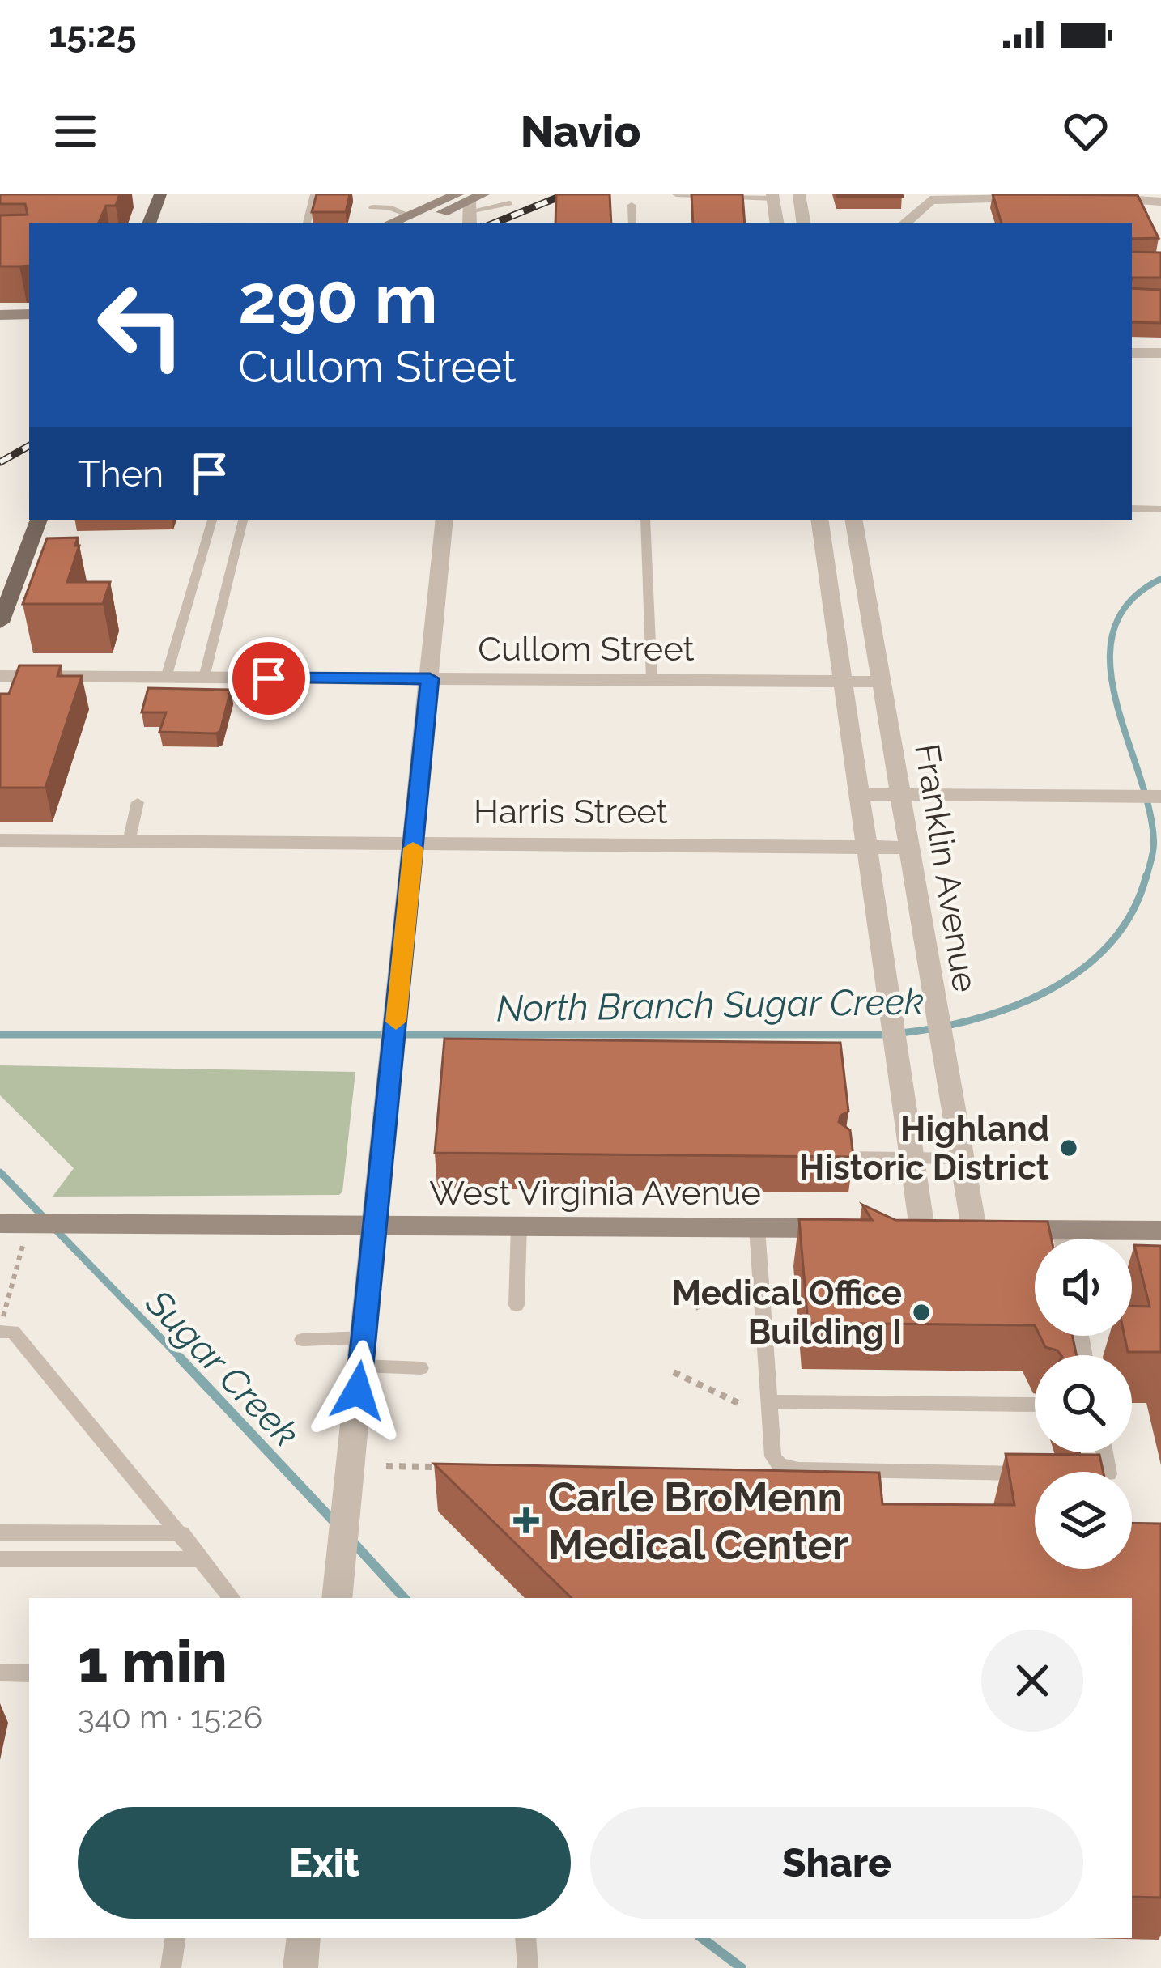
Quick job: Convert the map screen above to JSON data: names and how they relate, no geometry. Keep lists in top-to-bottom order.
{
  "streets": {
    "street": [
      "Cullom Street",
      "Harris Street",
      "Franklin Avenue",
      "West Virginia Avenue"
    ]
  },
  "crossings": [
    ["Cullom Street", "Franklin Avenue"],
    ["Harris Street", "Franklin Avenue"]
  ],
  "water": ["North Branch Sugar Creek", "Sugar Creek"],
  "places": {
    "other": ["Highland Historic District", "Medical Office Building I"],
    "health": ["Carle BroMenn Medical Center"]
  },
  "page": {
    "status": "15:25",
    "header": "Navio",
    "turn": ["290 m", "Cullom Street"],
    "then": "Then",
    "heading": ["1 min", "340 m · 15:26"],
    "buttons": ["Exit", "Share"]
  }
}
